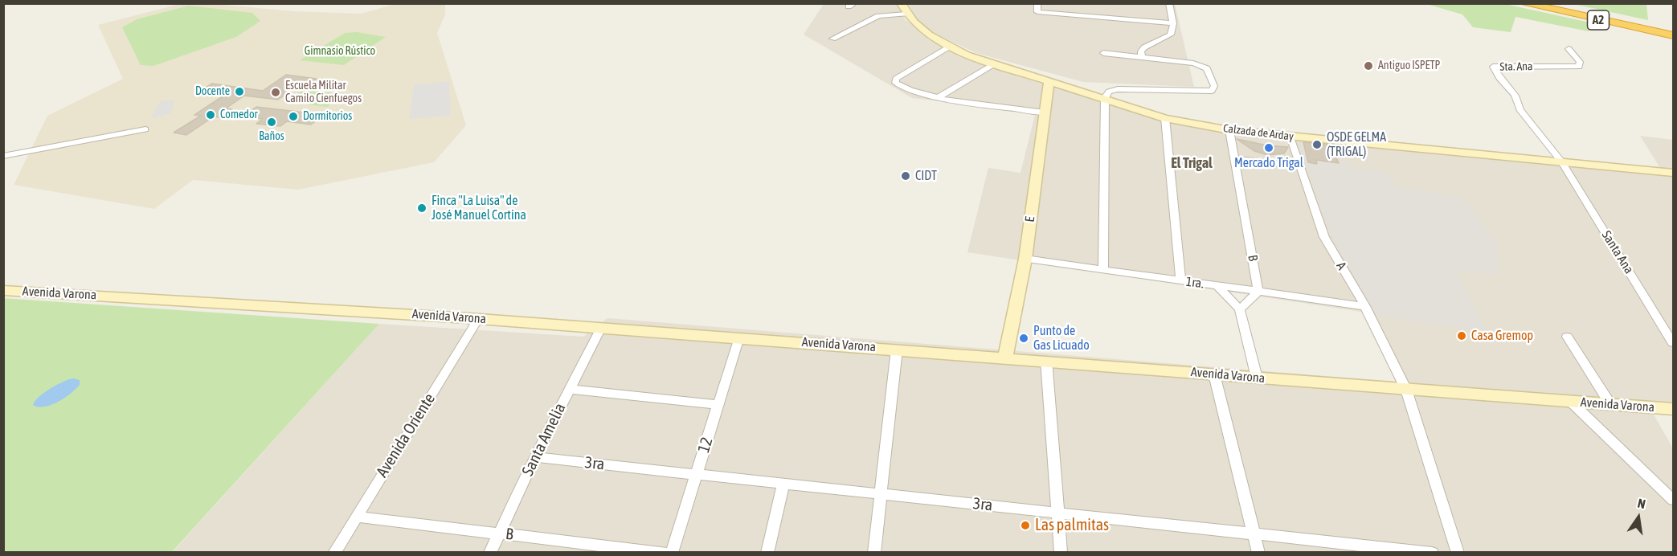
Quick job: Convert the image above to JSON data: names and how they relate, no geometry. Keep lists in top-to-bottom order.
{
  "streets": {
    "highway": ["A2"],
    "street": [
      "Sta. Ana",
      "Calzada de Arday",
      "E",
      "Santa Ana",
      "B",
      "A",
      "1ra.",
      "Avenida Varona",
      "Avenida Oriente",
      "Santa Amelia",
      "12",
      "3ra"
    ]
  },
  "crossings": [
    ["Sta. Ana", "Calzada de Arday"],
    ["Sta. Ana", "Santa Ana"],
    ["Calzada de Arday", "E"],
    ["Calzada de Arday", "Santa Ana"],
    ["Calzada de Arday", "B"],
    ["Calzada de Arday", "A"],
    ["E", "1ra."],
    ["E", "Avenida Varona"],
    ["B", "1ra."],
    ["B", "Avenida Oriente"],
    ["B", "Santa Amelia"],
    ["A", "1ra."],
    ["A", "Avenida Varona"],
    ["Avenida Varona", "Avenida Oriente"],
    ["Avenida Varona", "Santa Amelia"],
    ["Avenida Varona", "12"],
    ["Santa Amelia", "3ra"],
    ["12", "3ra"]
  ],
  "districts": ["El Trigal"],
  "parks": ["Gimnasio Rústico"],
  "places": [
    "Antiguo ISPETP",
    "Docente",
    "Escuela Militar Camilo Cienfuegos",
    "Comedor",
    "Dormitorios",
    "Baños",
    "OSDE GELMA (TRIGAL)",
    "Mercado Trigal",
    "CIDT",
    "Finca \"La Luisa\" de José Manuel Cortina",
    "Casa Gremop",
    "Punto de Gas Licuado",
    "Las palmitas"
  ],
  "north": "top"
}
